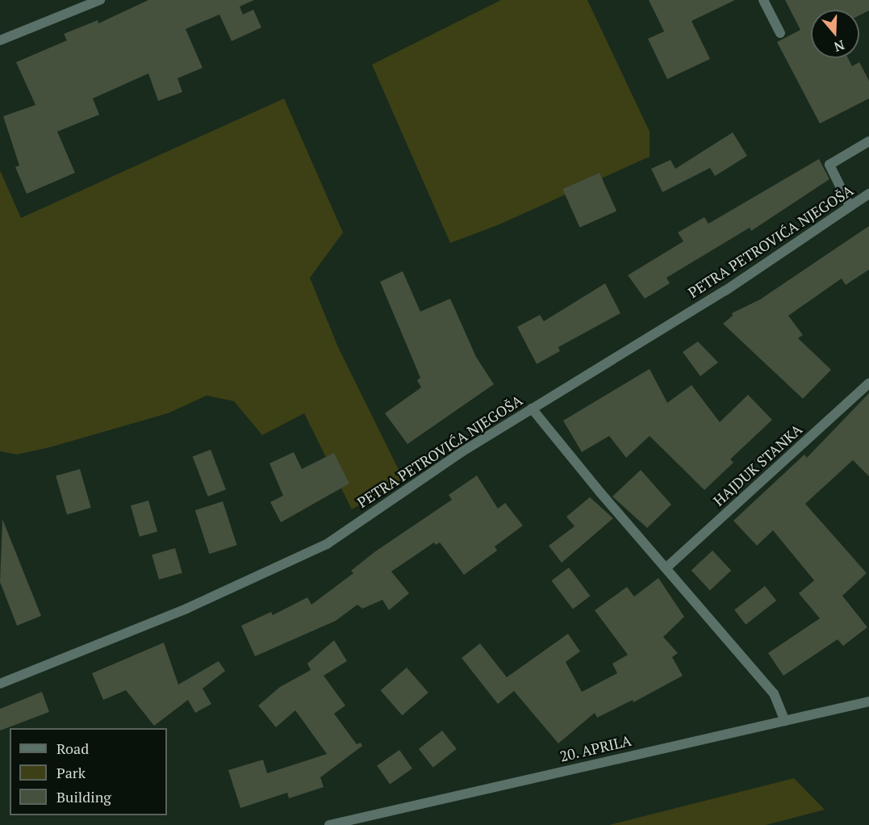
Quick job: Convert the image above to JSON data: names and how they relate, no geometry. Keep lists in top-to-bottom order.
{
  "streets": {
    "street": ["PETRA PETROVIĆA NJEGOŠA", "HAJDUK STANKA", "20. APRILA"]
  },
  "legend": ["Road", "Park", "Building"],
  "north": "bottom"
}
